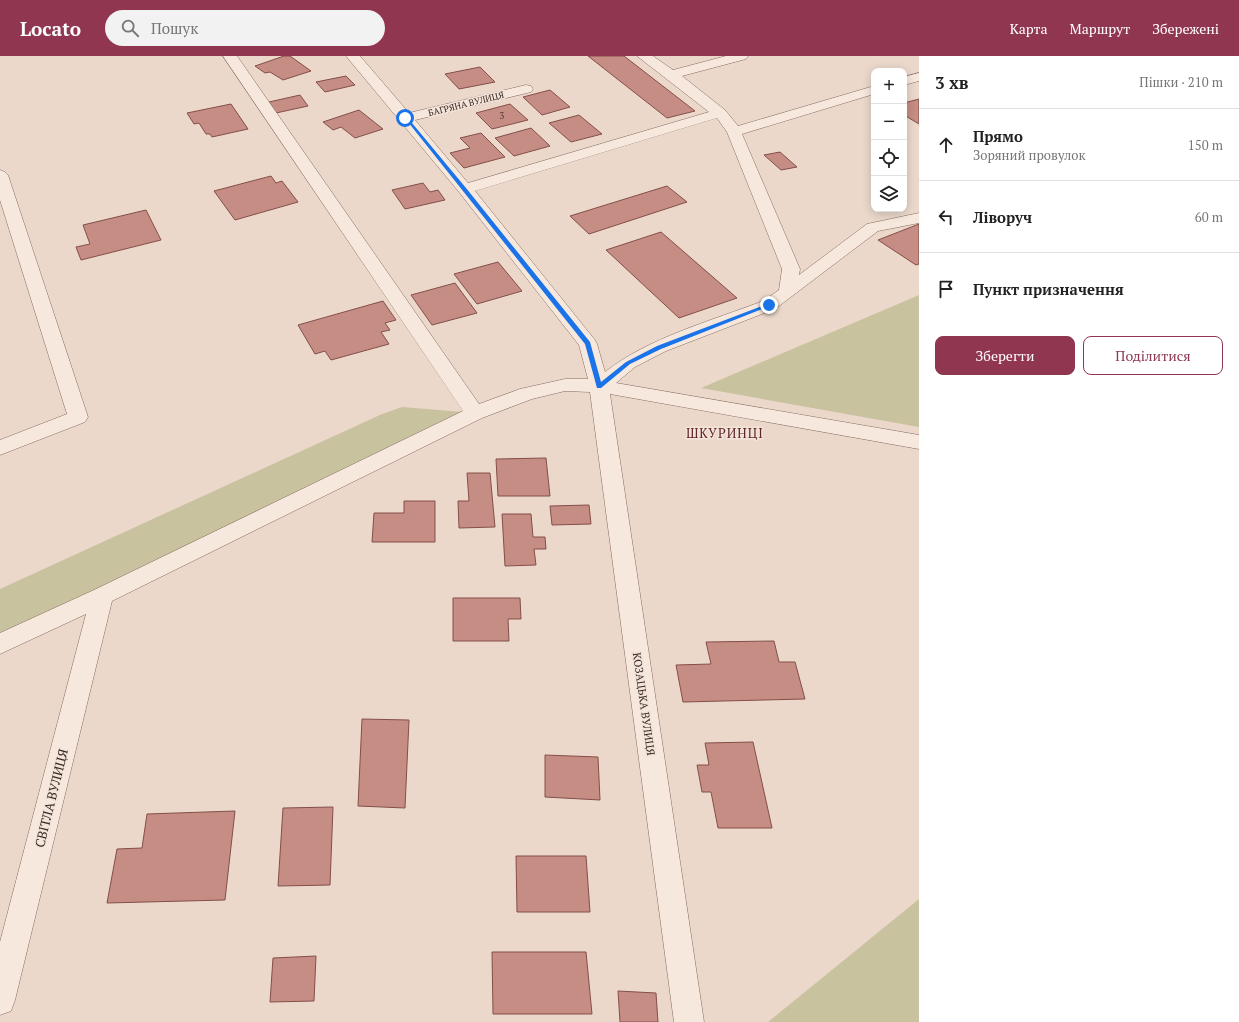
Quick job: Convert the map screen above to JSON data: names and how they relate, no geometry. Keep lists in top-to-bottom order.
{
  "streets": {
    "street": ["БАГРЯНА ВУЛИЦЯ", "КОЗАЦЬКА ВУЛИЦЯ", "СВІТЛА ВУЛИЦЯ"]
  },
  "crossings": [
    ["БАГРЯНА ВУЛИЦЯ", "КОЗАЦЬКА ВУЛИЦЯ"]
  ],
  "districts": ["ШКУРИНЦІ"],
  "house_numbers": ["3"],
  "page": {
    "header": "Locato",
    "search": "Пошук",
    "nav": ["Карта", "Маршрут", "Збережені"],
    "heading": ["3 хв", "Пішки · 210 m"],
    "map_buttons": ["+", "−"],
    "list": [
      ["Прямо", "Зоряний провулок", "150 m"],
      ["Ліворуч", "60 m"],
      "Пункт призначення"
    ],
    "buttons": ["Зберегти", "Поділитися"]
  }
}
